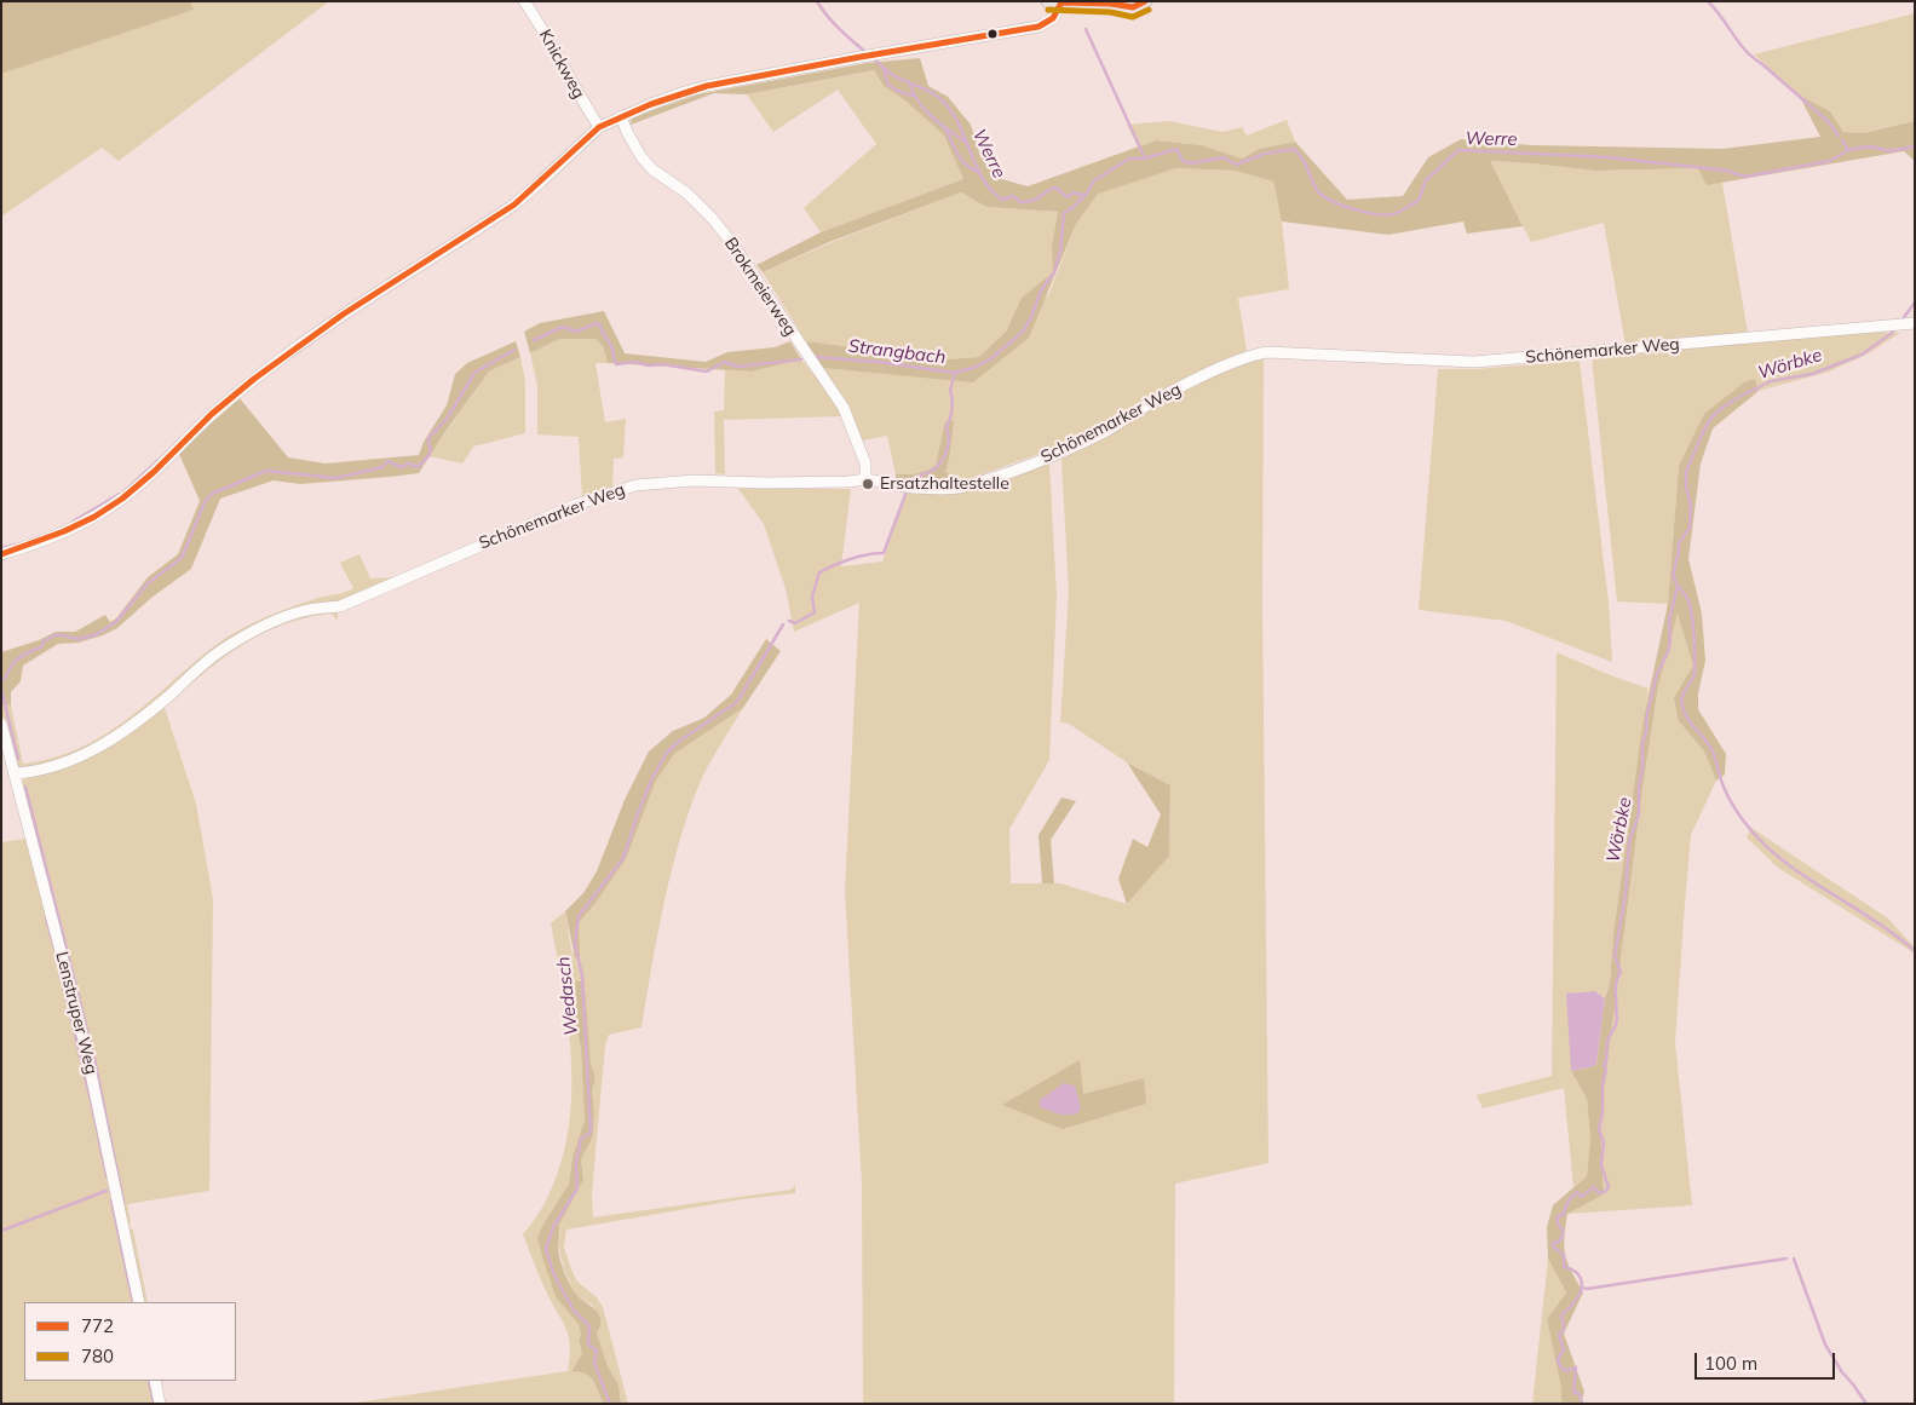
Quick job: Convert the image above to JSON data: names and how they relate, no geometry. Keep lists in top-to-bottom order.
{
  "streets": {
    "street": [
      "Knickweg",
      "Brokmeierweg",
      "Schönemarker Weg",
      "Lenstruper Weg"
    ]
  },
  "crossings": [
    ["Brokmeierweg", "Schönemarker Weg"],
    ["Schönemarker Weg", "Lenstruper Weg"]
  ],
  "water": [
    "Werre",
    "Strangbach",
    "Wörbke",
    "Wedasch"
  ],
  "places": ["Ersatzhaltestelle"],
  "lines": ["transit line 772", "transit line 780"],
  "legend": ["772", "780"],
  "scale_bar": "100 m"
}
